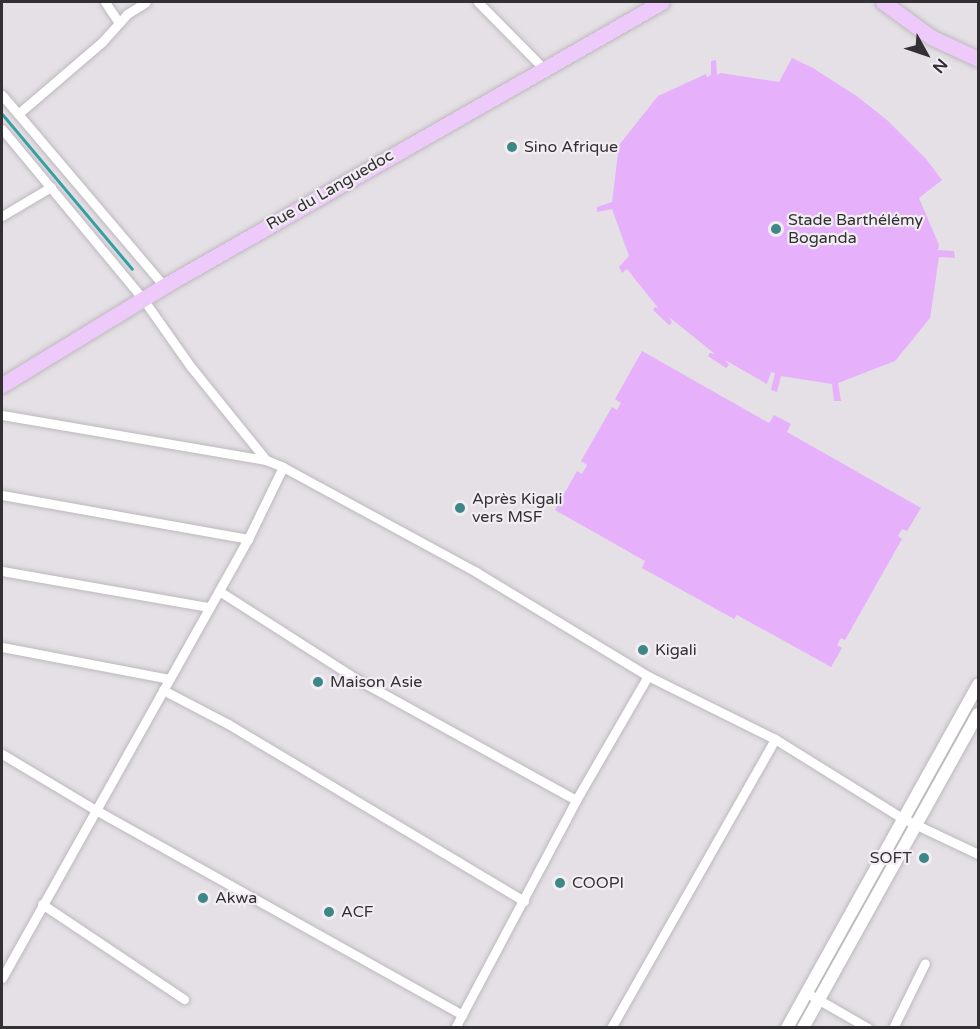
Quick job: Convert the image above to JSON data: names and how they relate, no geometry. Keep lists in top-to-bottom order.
{
  "streets": {
    "main road": ["Rue du Languedoc"]
  },
  "places": [
    "Sino Afrique",
    "Stade Barthélémy Boganda",
    "Après Kigali vers MSF",
    "Kigali",
    "Maison Asie",
    "SOFT",
    "COOPI",
    "Akwa",
    "ACF"
  ],
  "north": "bottom right"
}
